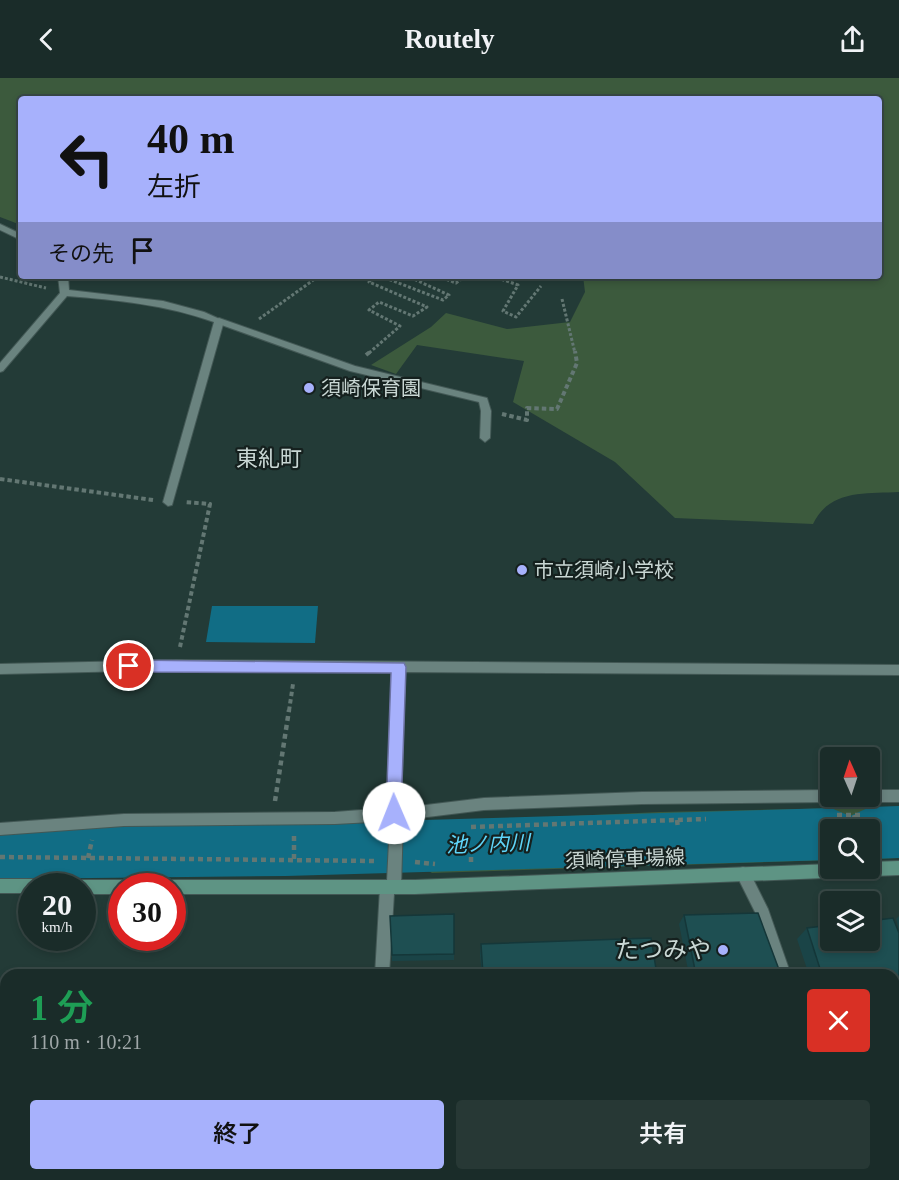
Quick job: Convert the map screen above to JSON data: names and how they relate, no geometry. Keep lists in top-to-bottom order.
{
  "streets": {
    "main road": ["須崎停車場線"]
  },
  "districts": ["東糺町"],
  "water": ["池ノ内川"],
  "places": ["須崎保育園", "市立須崎小学校", "たつみや"],
  "north": "top",
  "page": {
    "header": "Routely",
    "turn": ["40 m", "左折"],
    "then": "その先",
    "speed": "20 km/h",
    "limit": "30",
    "heading": ["1 分", "110 m · 10:21"],
    "buttons": ["終了", "共有"]
  }
}
